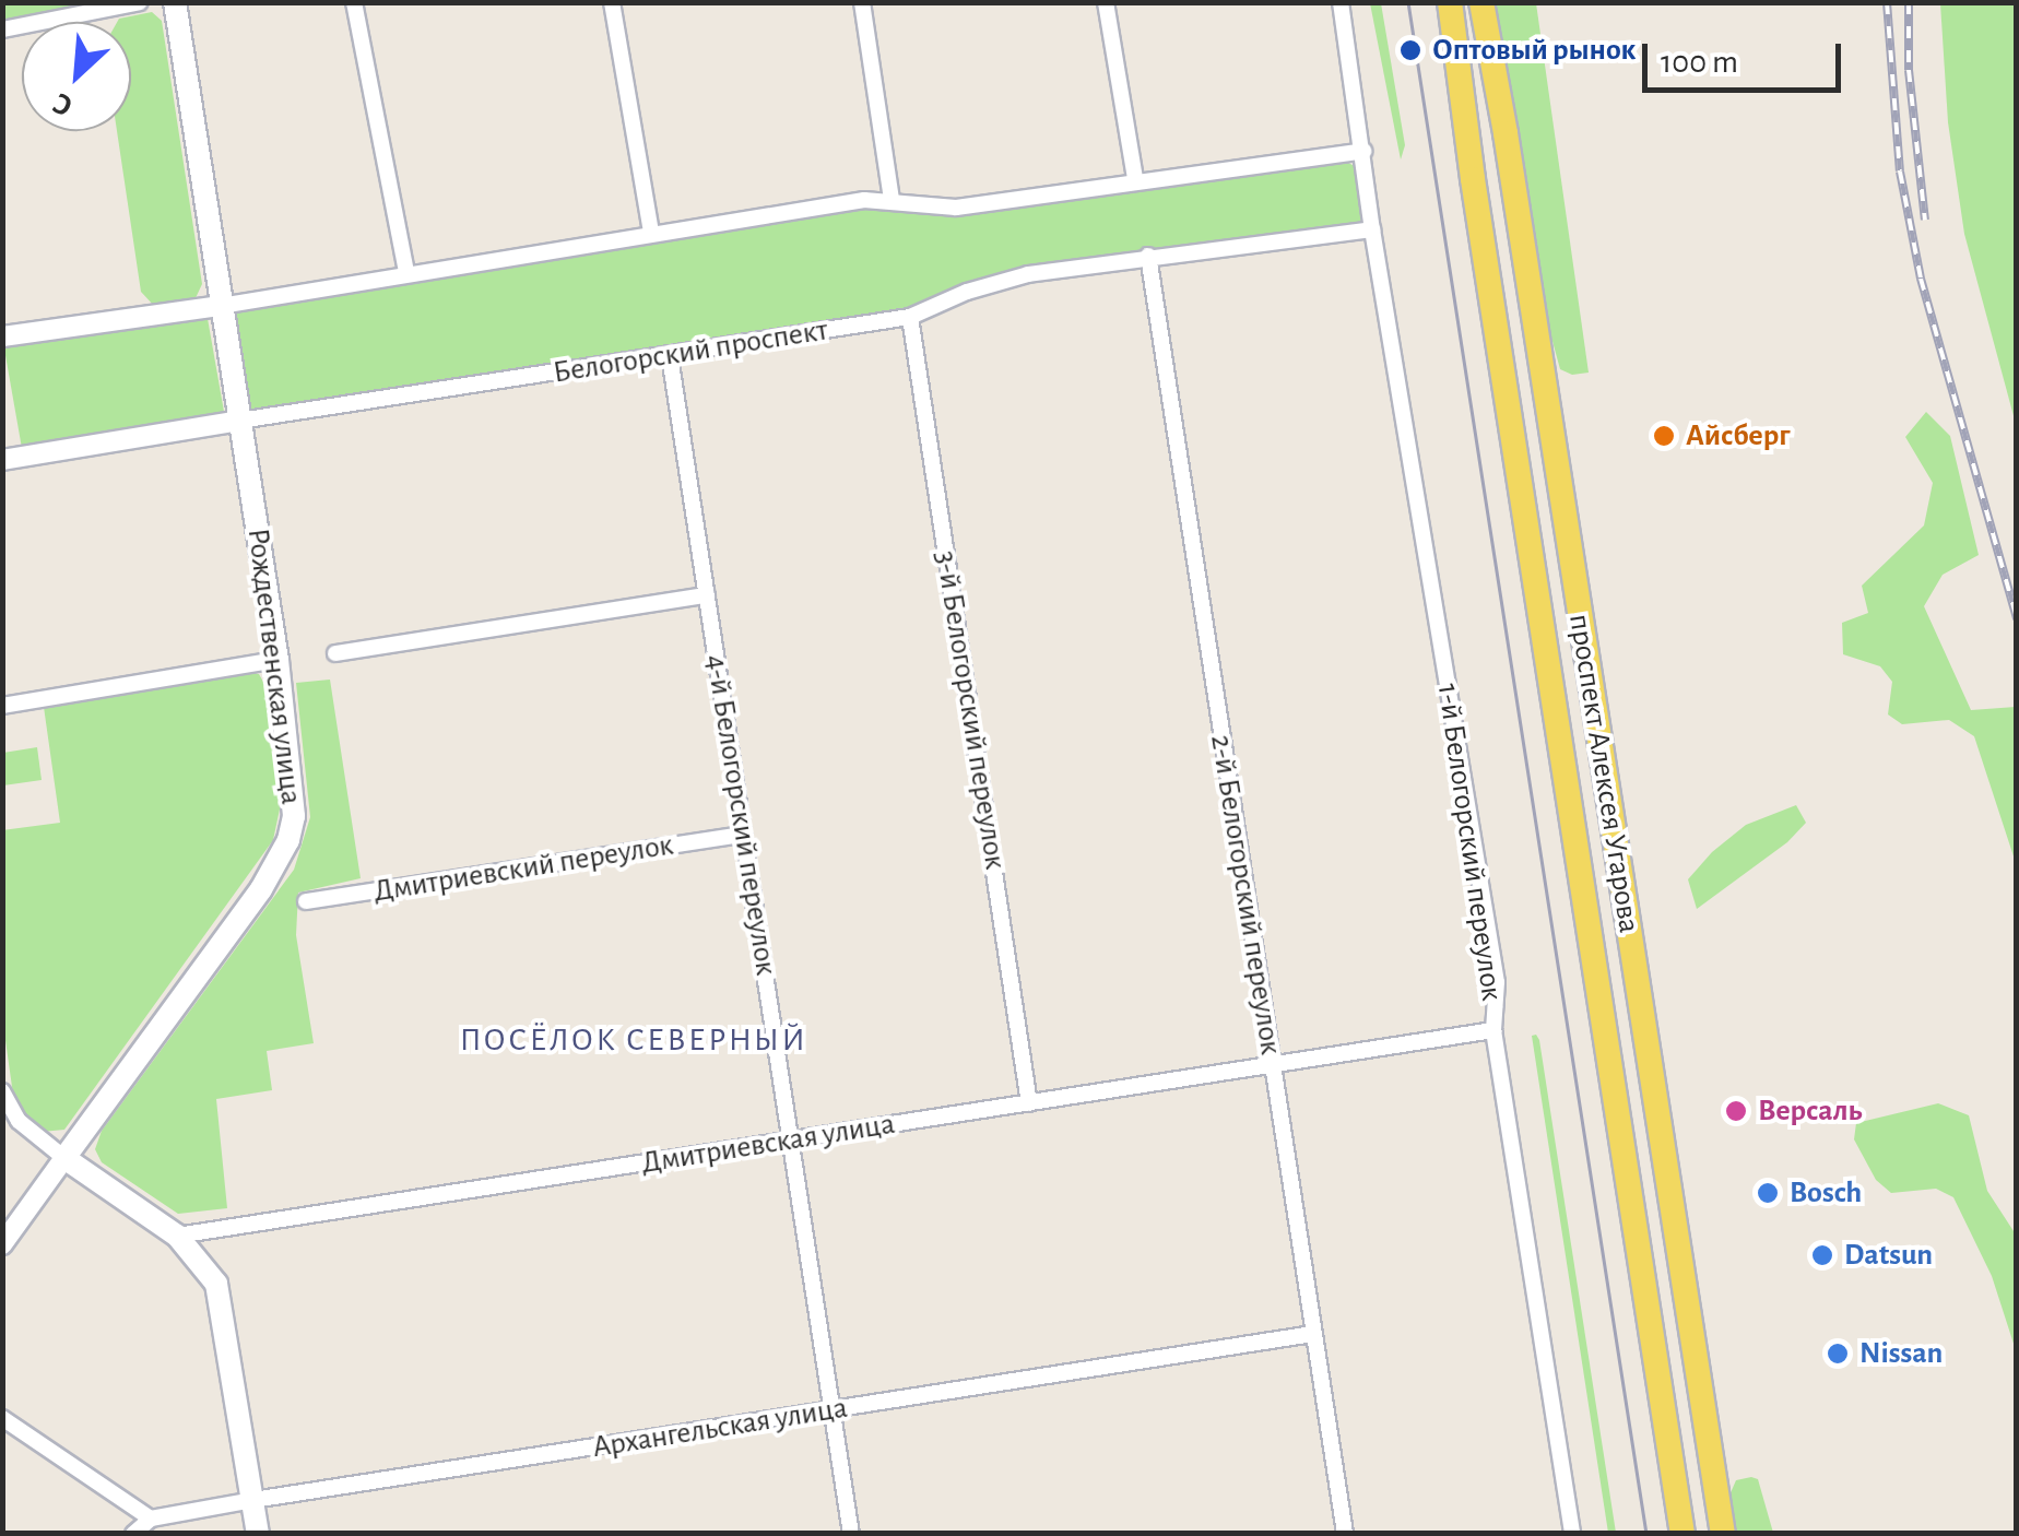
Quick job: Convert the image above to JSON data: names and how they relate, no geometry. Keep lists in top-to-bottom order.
{
  "streets": {
    "main road": ["Рождественская улица", "проспект Алексея Угарова"],
    "street": [
      "Белогорский проспект",
      "3-й Белогорский переулок",
      "4-й Белогорский переулок",
      "1-й Белогорский переулок",
      "Дмитриевский переулок",
      "2-й Белогорский переулок",
      "Дмитриевская улица",
      "Архангельская улица"
    ]
  },
  "crossings": [
    ["Белогорский проспект", "Рождественская улица"],
    ["Белогорский проспект", "3-й Белогорский переулок"],
    ["Белогорский проспект", "4-й Белогорский переулок"],
    ["Белогорский проспект", "1-й Белогорский переулок"],
    ["Белогорский проспект", "2-й Белогорский переулок"],
    ["3-й Белогорский переулок", "Дмитриевская улица"],
    ["4-й Белогорский переулок", "Дмитриевский переулок"],
    ["4-й Белогорский переулок", "Дмитриевская улица"],
    ["4-й Белогорский переулок", "Архангельская улица"],
    ["1-й Белогорский переулок", "Дмитриевская улица"],
    ["2-й Белогорский переулок", "Дмитриевская улица"],
    ["2-й Белогорский переулок", "Архангельская улица"]
  ],
  "districts": ["ПОСЁЛОК СЕВЕРНЫЙ"],
  "places": [
    "Оптовый рынок",
    "Айсберг",
    "Версаль",
    "Bosch",
    "Datsun",
    "Nissan"
  ],
  "scale_bar": "100 m",
  "north": "bottom left"
}
